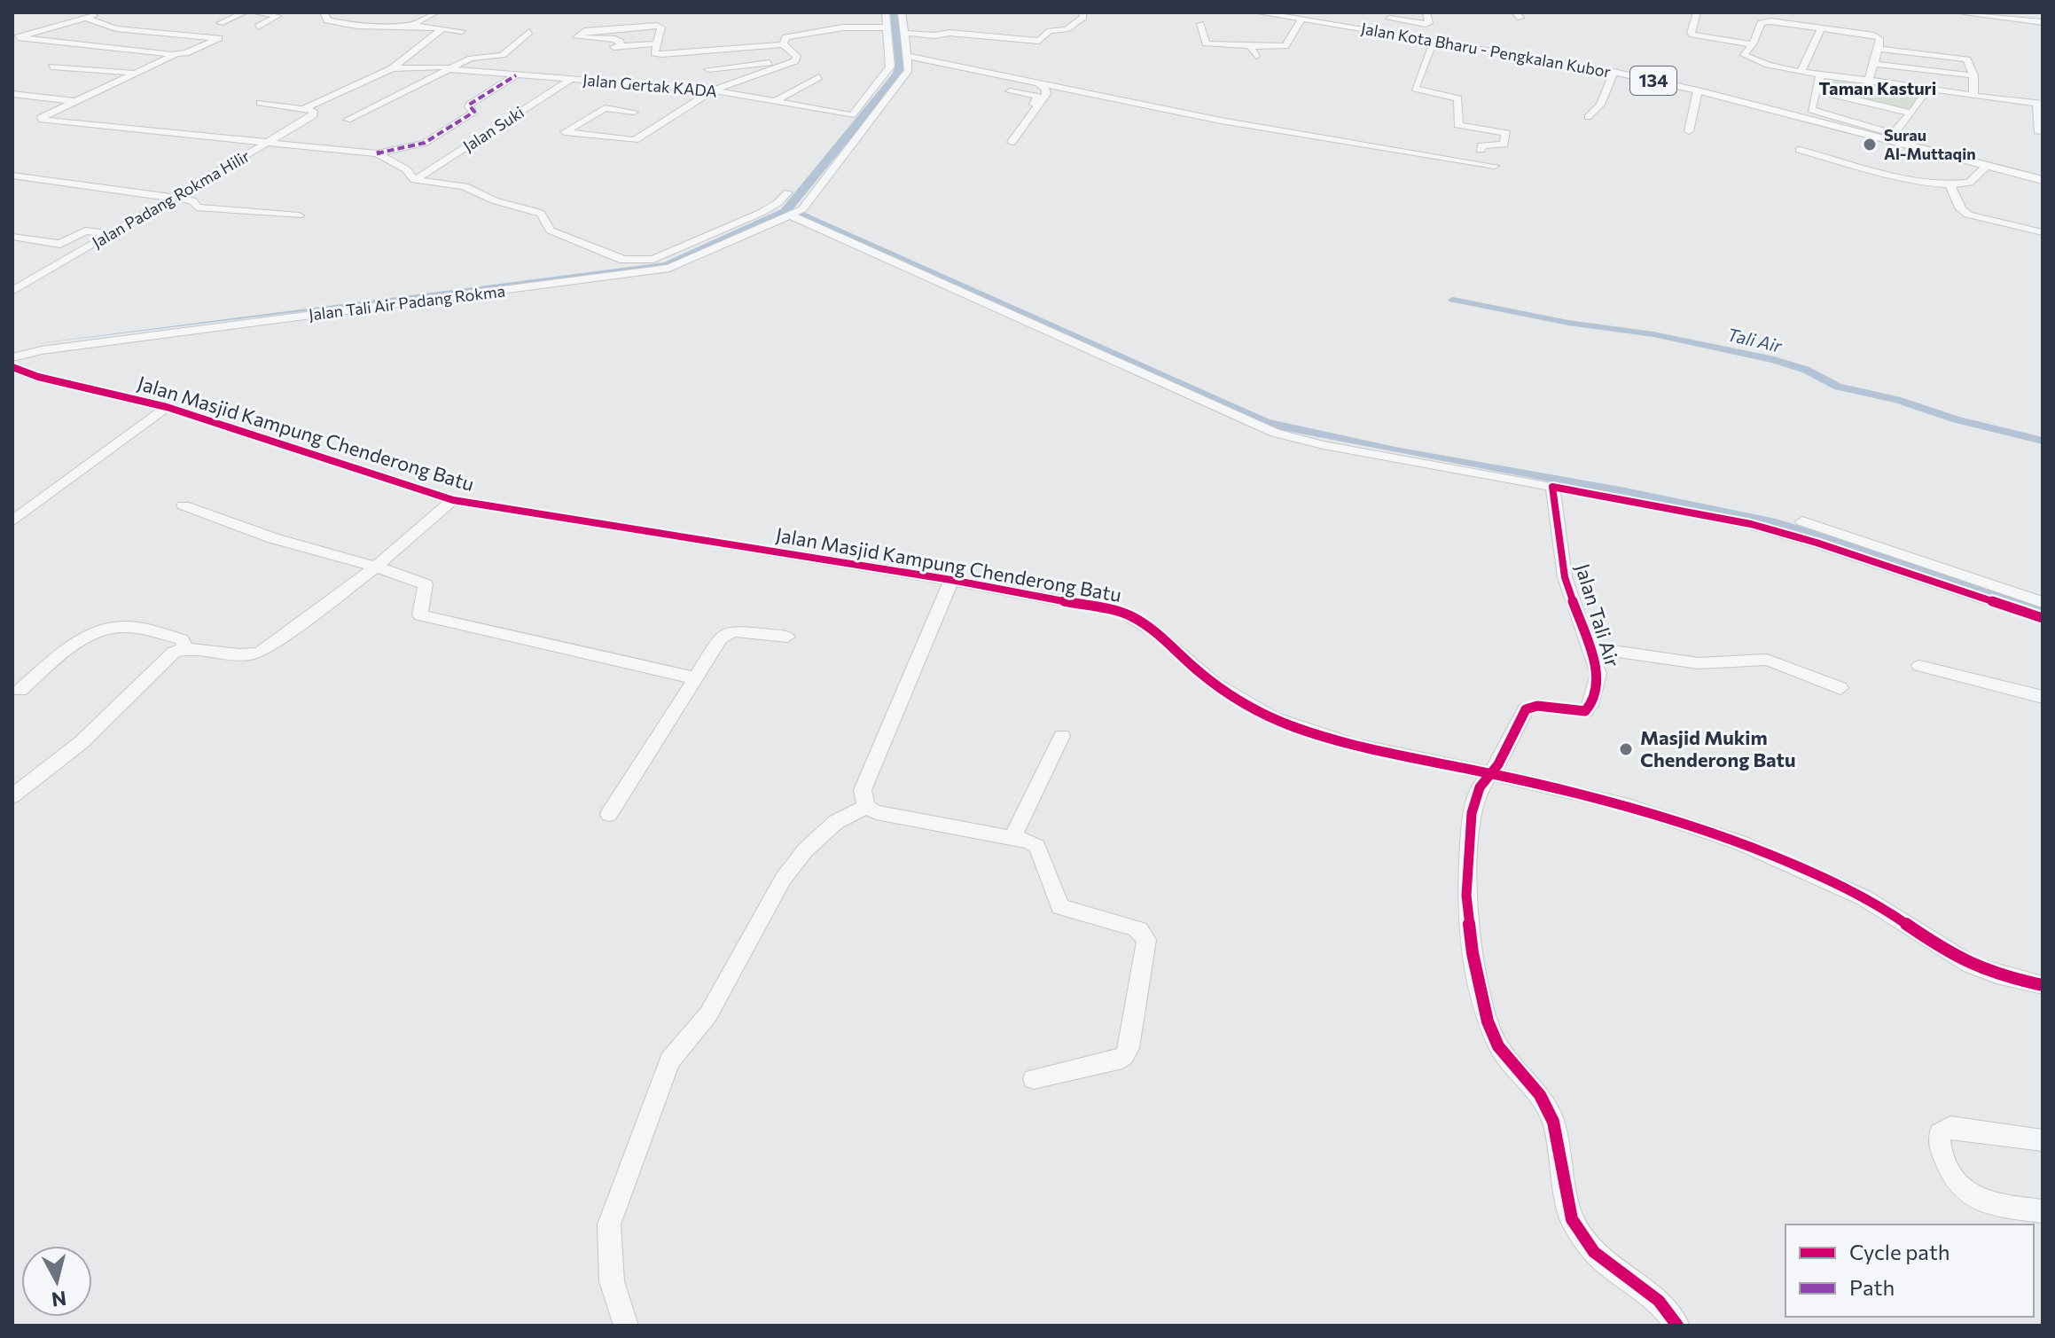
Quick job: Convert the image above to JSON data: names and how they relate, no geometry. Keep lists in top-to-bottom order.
{
  "streets": {
    "main road": ["Jalan Kota Bharu - Pengkalan Kubor", "134"],
    "street": [
      "Jalan Gertak KADA",
      "Jalan Suki",
      "Jalan Padang Rokma Hilir",
      "Jalan Tali Air Padang Rokma",
      "Jalan Masjid Kampung Chenderong Batu",
      "Jalan Tali Air"
    ]
  },
  "crossings": [
    ["Jalan Gertak KADA", "Jalan Suki"],
    ["Jalan Masjid Kampung Chenderong Batu", "Jalan Tali Air"]
  ],
  "districts": ["Taman Kasturi"],
  "water": ["Tali Air"],
  "places": ["Surau Al-Muttaqin", "Masjid Mukim Chenderong Batu"],
  "legend": ["Cycle path", "Path"],
  "north": "bottom"
}
